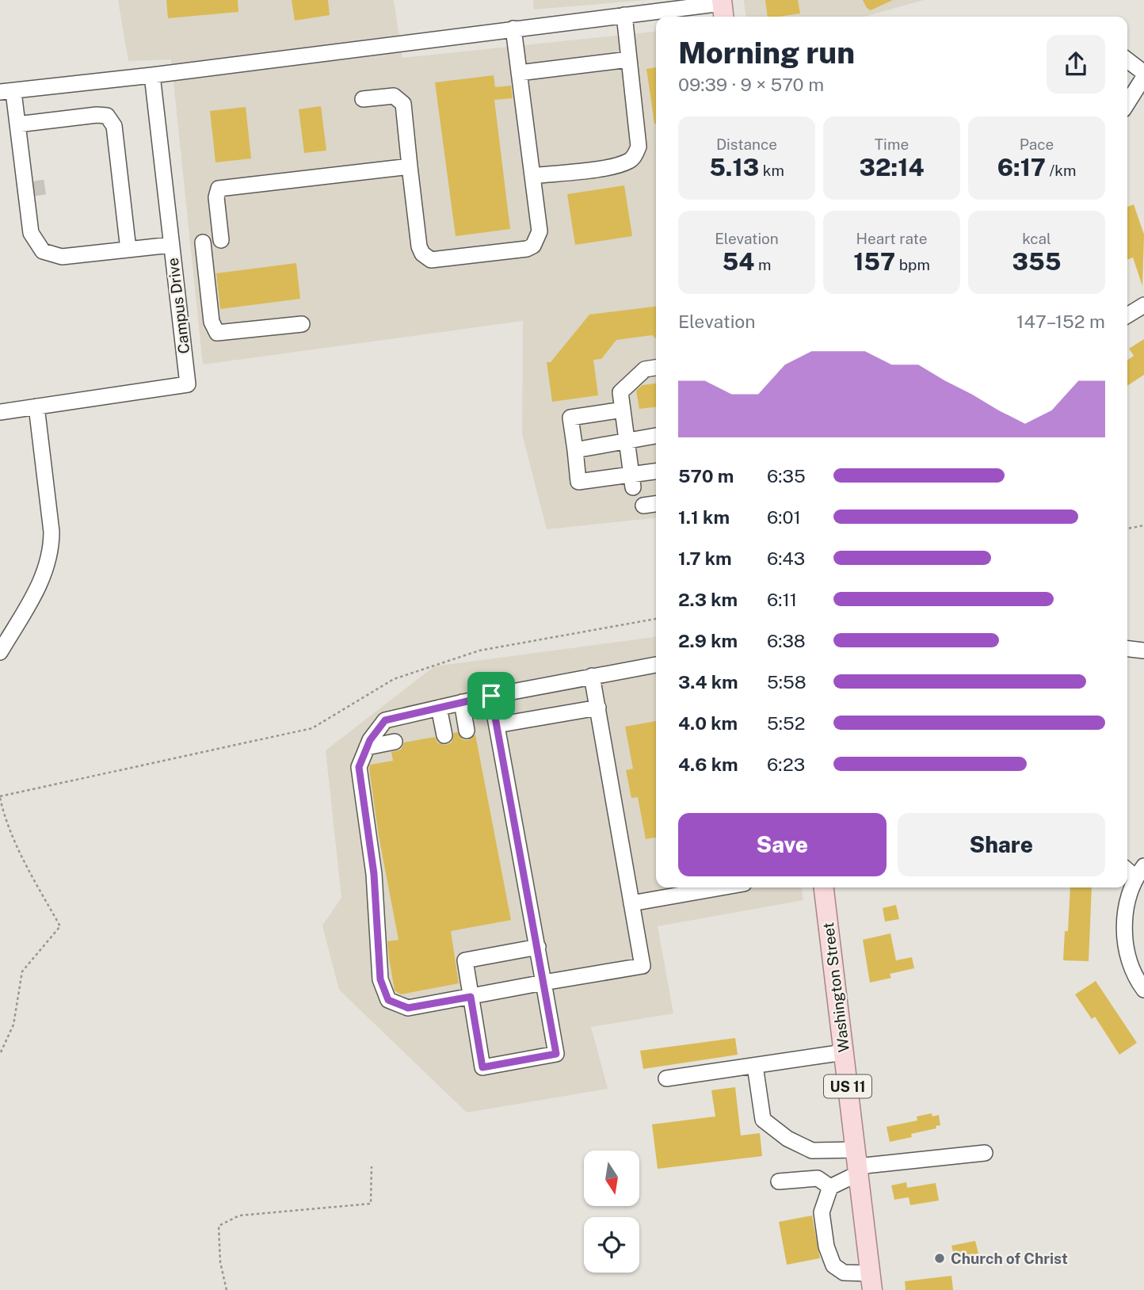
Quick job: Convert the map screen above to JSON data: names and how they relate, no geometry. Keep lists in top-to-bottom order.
{
  "streets": {
    "main road": ["Washington Street", "US 11"],
    "street": ["Campus Drive"]
  },
  "places": ["Church of Christ"],
  "north": "bottom",
  "page": {
    "heading": ["Morning run", "09:39 · 9 × 570 m"],
    "stats": [
      ["Distance", "5.13 km"],
      ["Time", "32:14"],
      ["Pace", "6:17 /km"],
      ["Elevation", "54 m"],
      ["Heart rate", "157 bpm"],
      ["kcal", "355"]
    ],
    "chart": ["Elevation", "147–152 m"],
    "list": [
      {
        "name": "570 m",
        "note": "6:35"
      },
      {
        "name": "1.1 km",
        "note": "6:01"
      },
      {
        "name": "1.7 km",
        "note": "6:43"
      },
      {
        "name": "2.3 km",
        "note": "6:11"
      },
      {
        "name": "2.9 km",
        "note": "6:38"
      },
      {
        "name": "3.4 km",
        "note": "5:58"
      },
      {
        "name": "4.0 km",
        "note": "5:52"
      },
      {
        "name": "4.6 km",
        "note": "6:23"
      }
    ],
    "buttons": ["Save", "Share"]
  }
}
